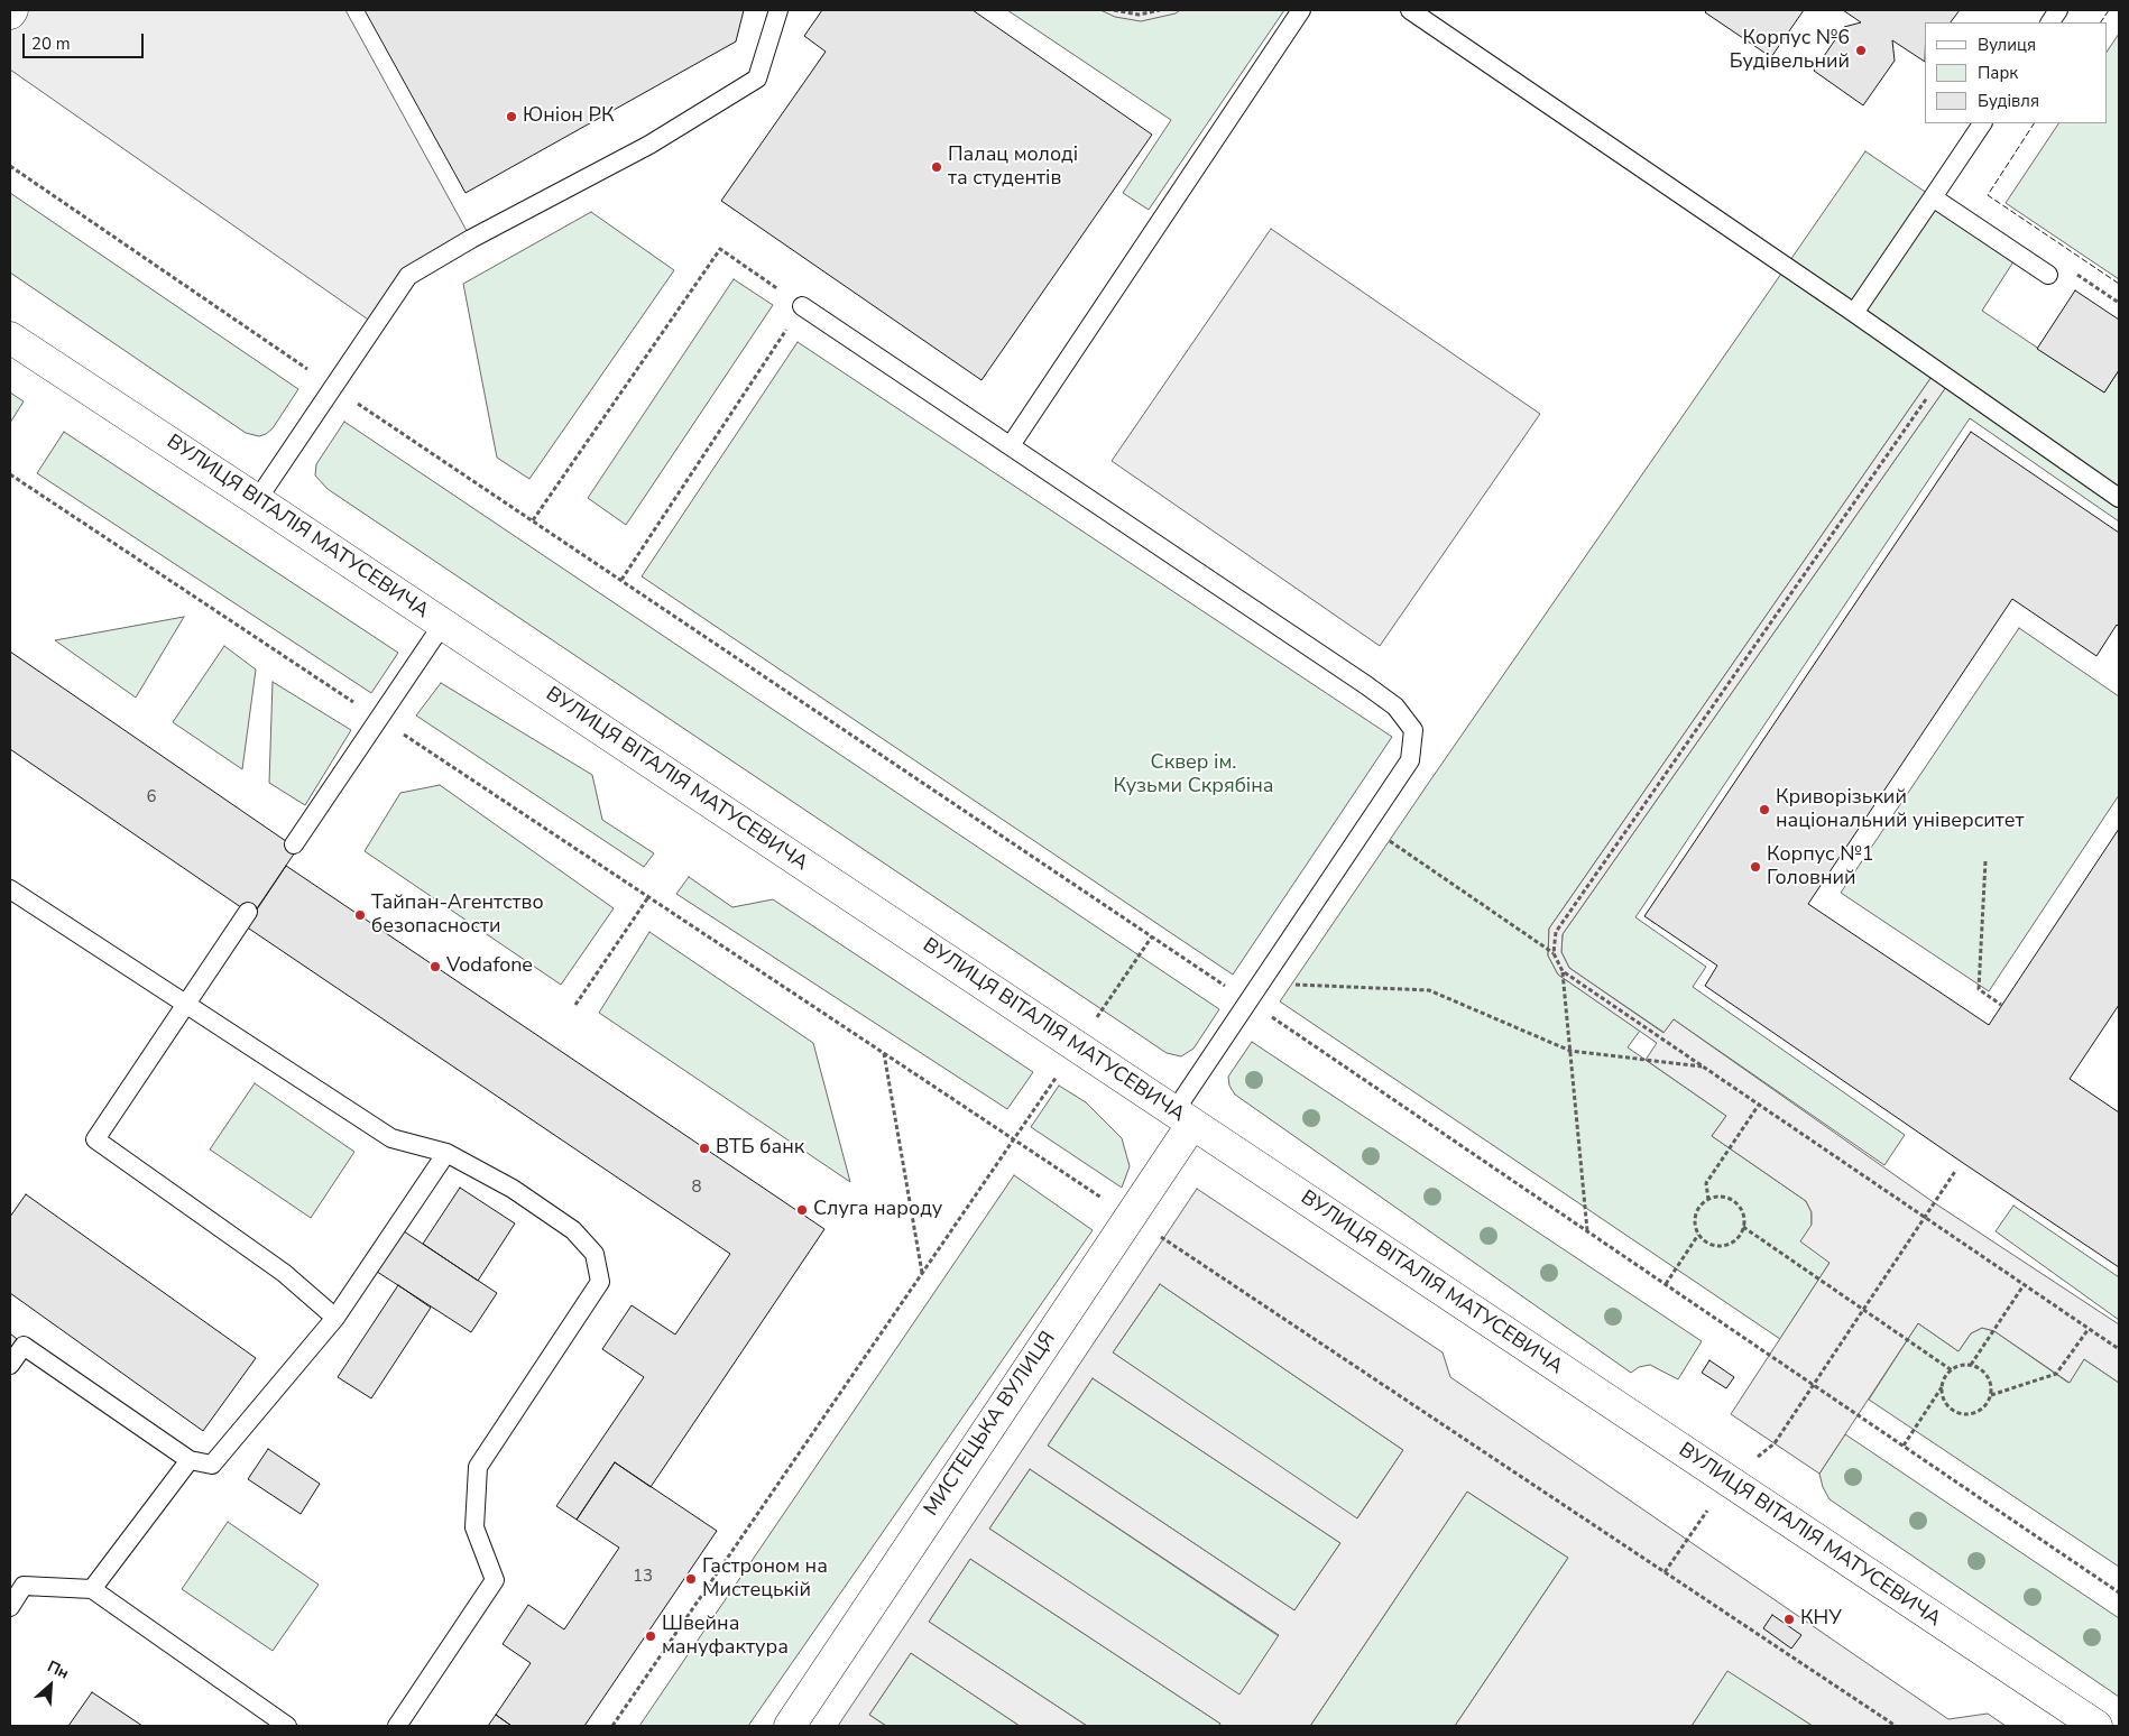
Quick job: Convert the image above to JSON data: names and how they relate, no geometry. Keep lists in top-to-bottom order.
{
  "streets": {
    "street": ["ВУЛИЦЯ ВІТАЛІЯ МАТУСЕВИЧА", "МИСТЕЦЬКА ВУЛИЦЯ"]
  },
  "crossings": [
    ["ВУЛИЦЯ ВІТАЛІЯ МАТУСЕВИЧА", "МИСТЕЦЬКА ВУЛИЦЯ"]
  ],
  "parks": ["Сквер ім. Кузьми Скрябіна"],
  "places": [
    "Корпус №6 Будівельний",
    "Юніон РК",
    "Палац молоді та студентів",
    "Криворізький національний університет",
    "Корпус №1 Головний",
    "Тайпан-Агентство безопасности",
    "Vodafone",
    "ВТБ банк",
    "Слуга народу",
    "Гастроном на Мистецькій",
    "КНУ",
    "Швейна мануфактура"
  ],
  "house_numbers": ["6", "8", "13"],
  "legend": ["Вулиця", "Парк", "Будівля"],
  "scale_bar": "20 m",
  "north": "top right"
}
